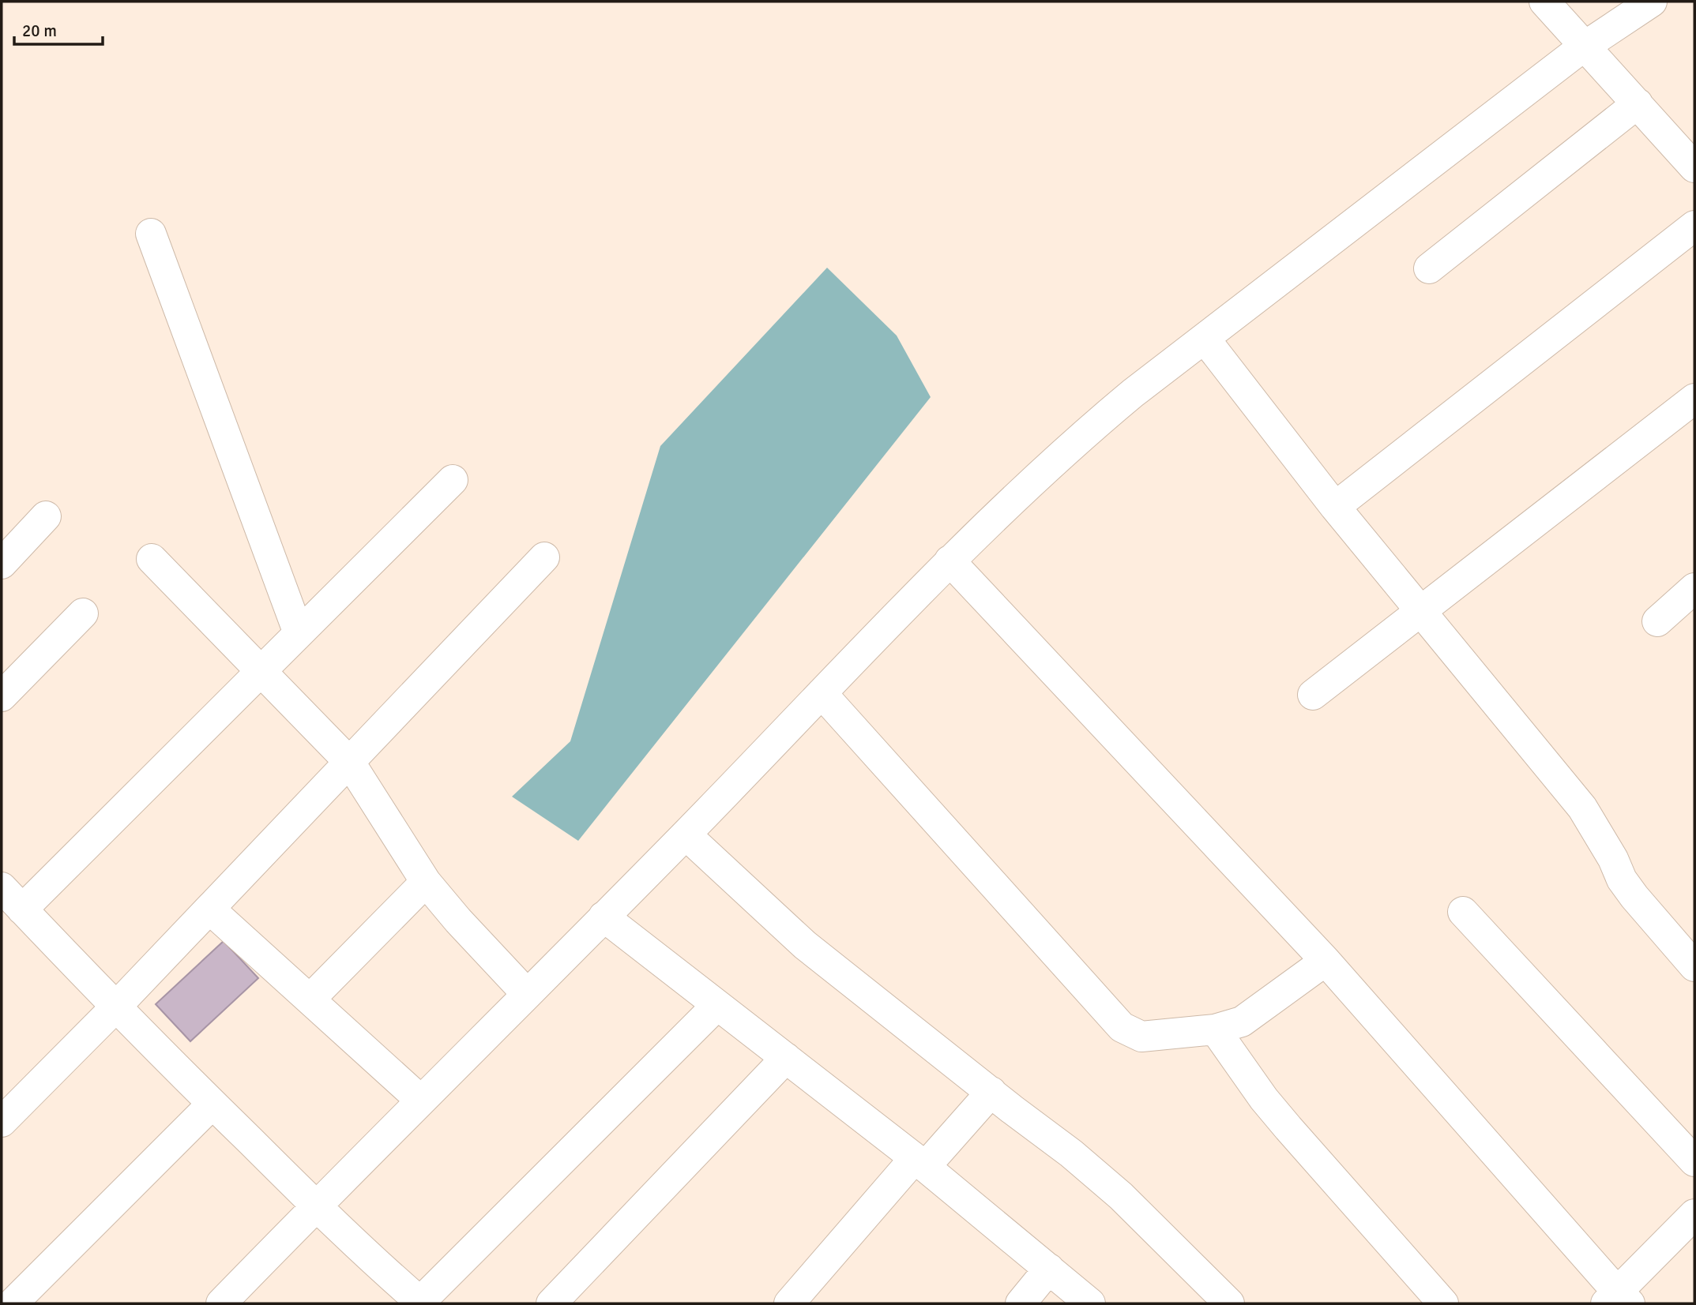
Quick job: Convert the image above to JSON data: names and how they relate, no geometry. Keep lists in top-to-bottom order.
{
  "scale_bar": "20 m"
}
